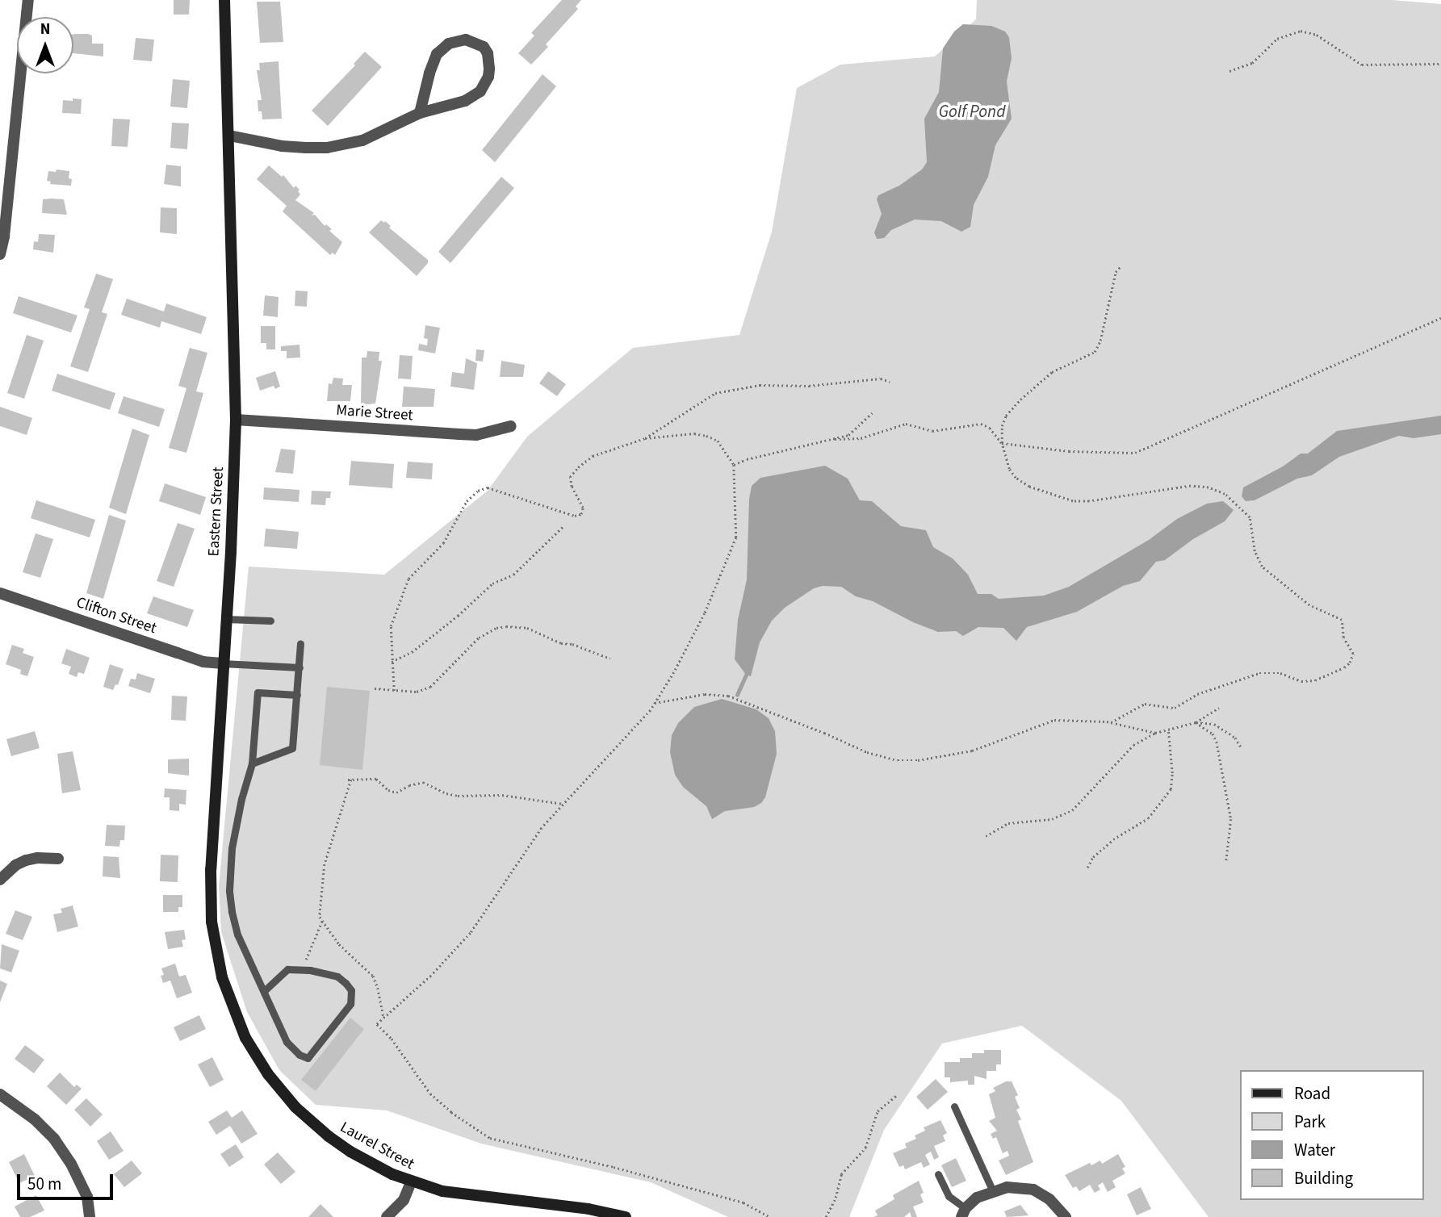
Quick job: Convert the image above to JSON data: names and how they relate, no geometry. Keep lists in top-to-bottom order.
{
  "streets": {
    "street": [
      "Marie Street",
      "Eastern Street",
      "Clifton Street",
      "Laurel Street"
    ]
  },
  "crossings": [
    ["Marie Street", "Eastern Street"],
    ["Eastern Street", "Clifton Street"],
    ["Eastern Street", "Laurel Street"]
  ],
  "water": ["Golf Pond"],
  "legend": [
    "Road",
    "Park",
    "Water",
    "Building"
  ],
  "scale_bar": "50 m",
  "north": "top"
}
